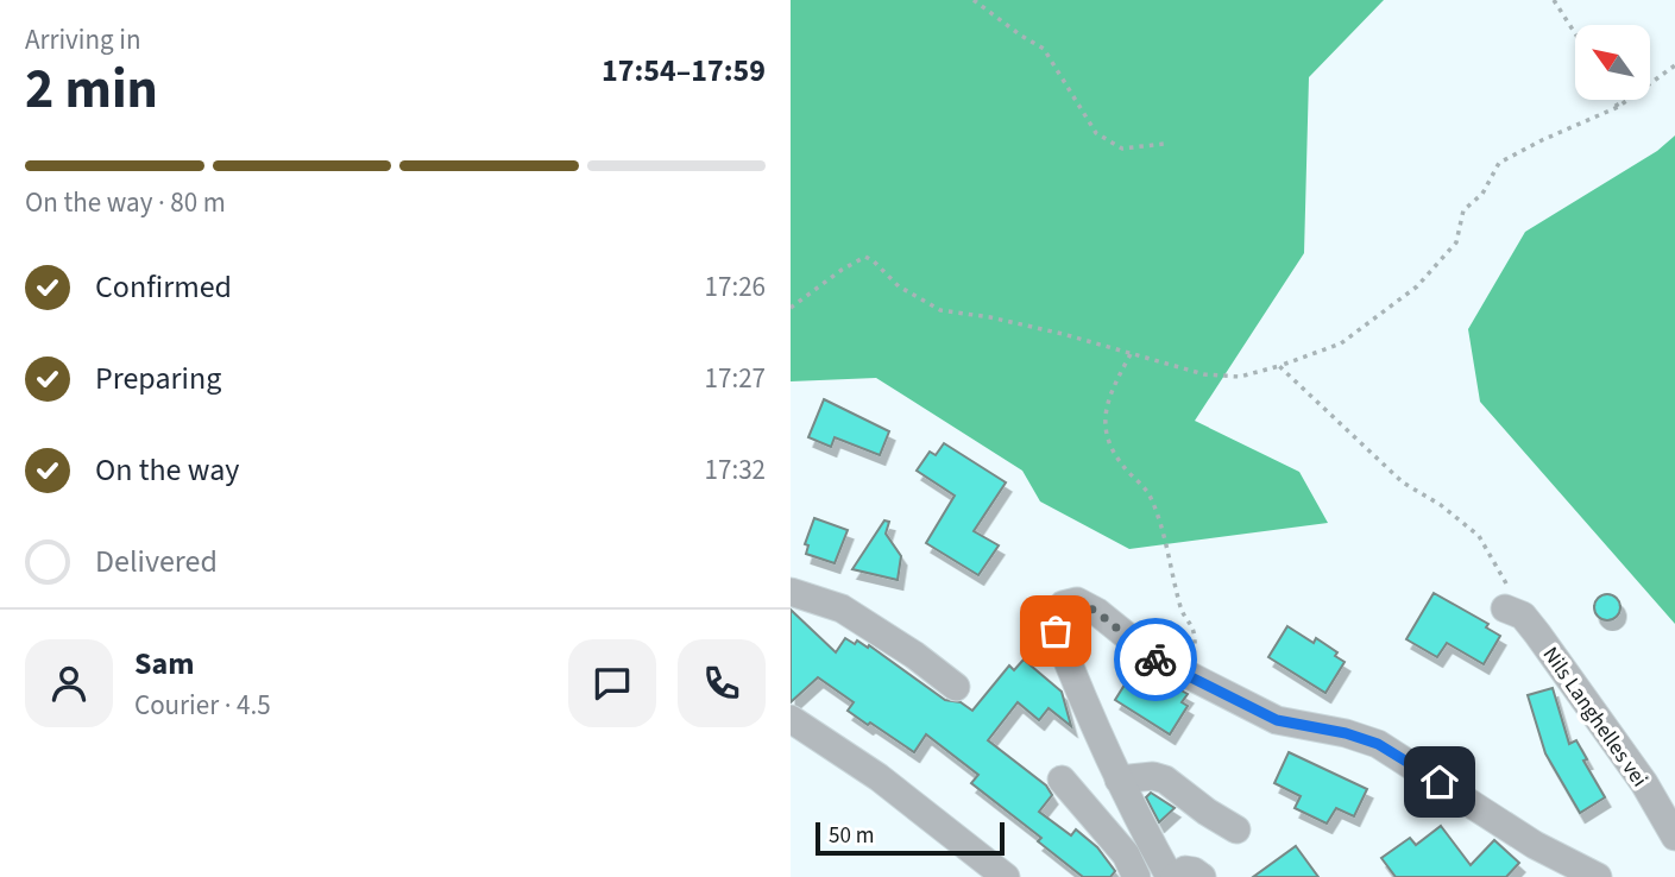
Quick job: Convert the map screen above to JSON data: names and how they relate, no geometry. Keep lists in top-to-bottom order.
{
  "streets": {
    "street": ["Nils Langhelles vei"]
  },
  "scale_bar": "50 m",
  "north": "top left",
  "page": {
    "heading": ["2 min", "Arriving in", "17:54–17:59"],
    "panel": ["Sam", "Courier · 4.5"],
    "bar": "On the way · 80 m",
    "list": [
      ["Confirmed", "17:26"],
      ["Preparing", "17:27"],
      ["On the way", "17:32"],
      "Delivered"
    ],
    "scale": "50 m"
  }
}
